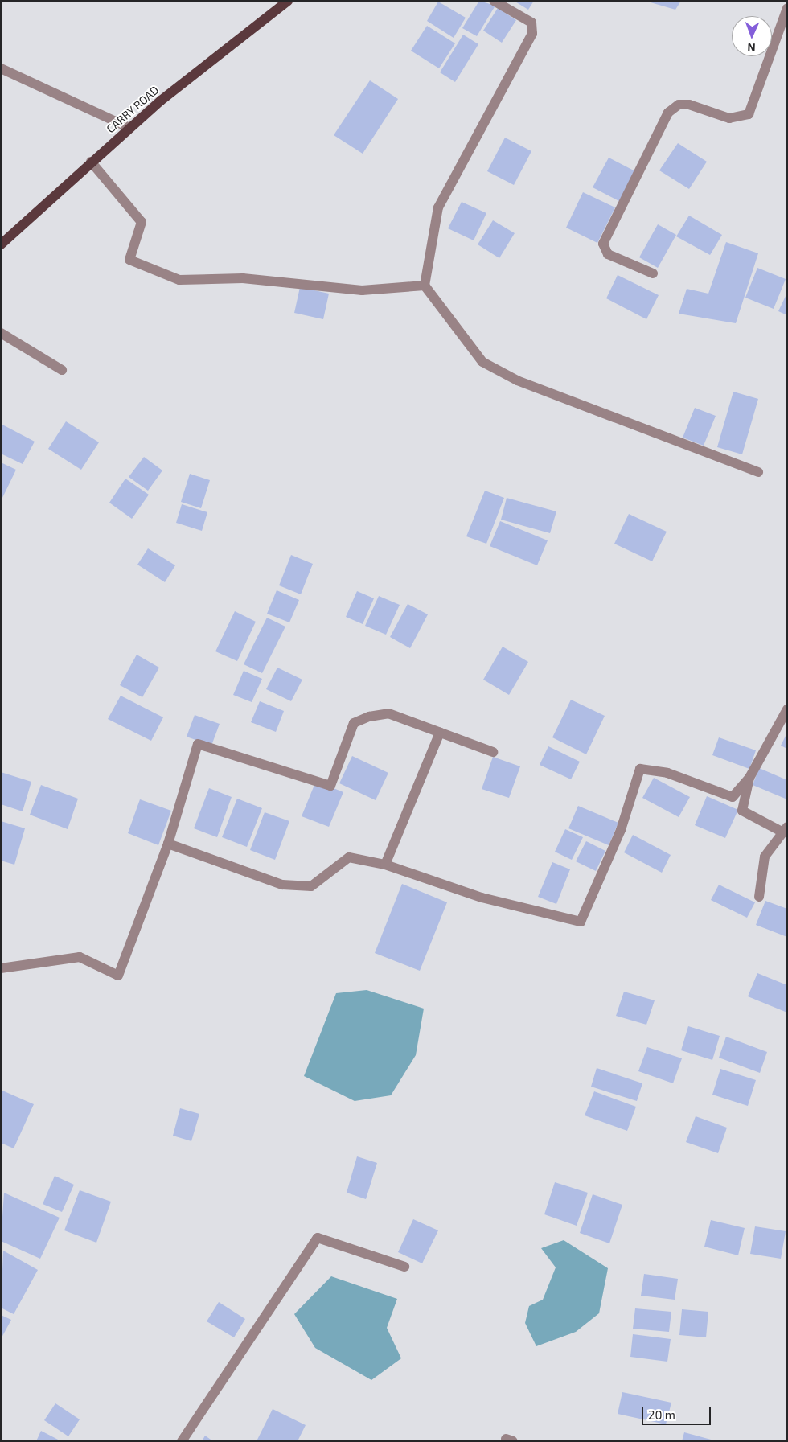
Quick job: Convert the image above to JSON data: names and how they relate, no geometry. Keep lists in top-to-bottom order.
{
  "streets": {
    "main road": ["CARRY ROAD"]
  },
  "scale_bar": "20 m",
  "north": "bottom"
}
